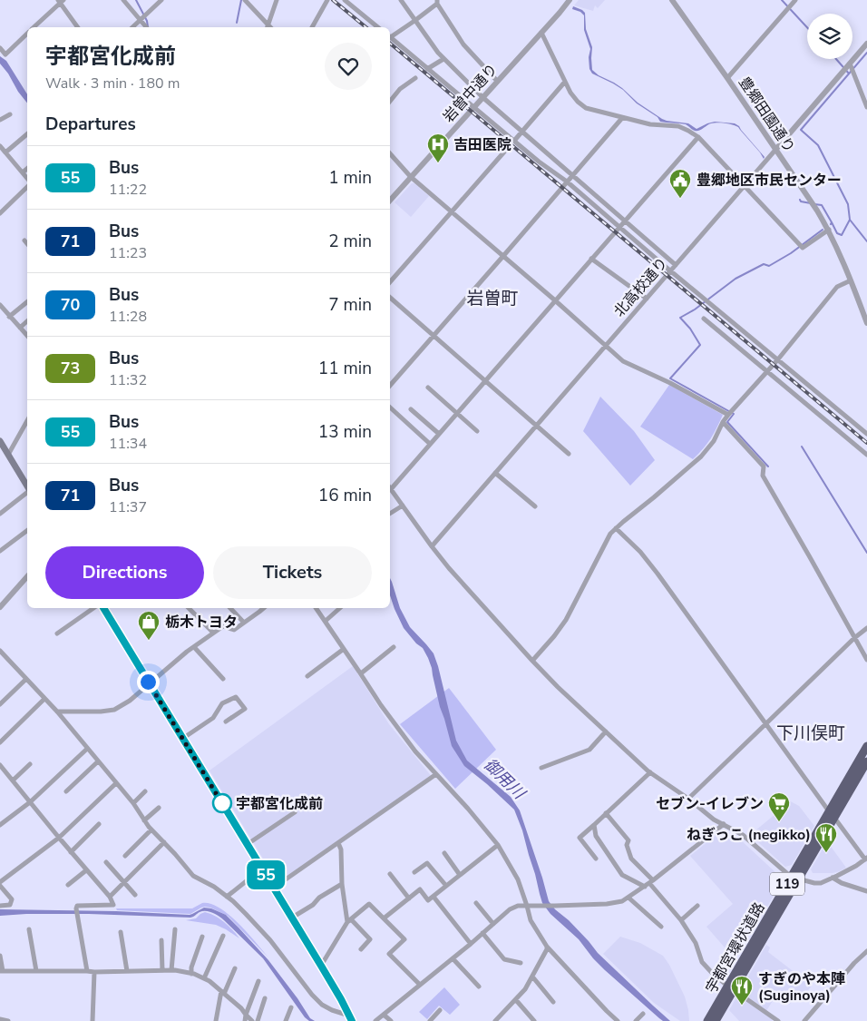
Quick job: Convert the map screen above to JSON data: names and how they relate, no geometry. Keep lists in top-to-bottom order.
{
  "streets": {
    "highway": ["119", "宇都宮環状道路"],
    "street": ["岩曽中通り", "豊郷田園通り", "北高校通り"]
  },
  "crossings": [
    ["豊郷田園通り", "北高校通り"]
  ],
  "districts": ["岩曽町", "下川俣町"],
  "water": ["御用川"],
  "places": {
    "hospital": ["吉田医院"],
    "public building": ["豊郷地区市民センター"],
    "shop": ["栃木トヨタ"],
    "other": ["宇都宮化成前"],
    "supermarket": ["セブン-イレブン"],
    "restaurant": ["ねぎっこ (negikko)", "すぎのや本陣 (Suginoya)"]
  },
  "lines": ["bus line 55"],
  "page": {
    "on_map": "55",
    "heading": [
      ["宇都宮化成前", "Walk · 3 min · 180 m"],
      "Departures"
    ],
    "list": [
      {
        "mark": "55",
        "name": "Bus",
        "note": "11:22",
        "value": "1 min"
      },
      {
        "mark": "71",
        "name": "Bus",
        "note": "11:23",
        "value": "2 min"
      },
      {
        "mark": "70",
        "name": "Bus",
        "note": "11:28",
        "value": "7 min"
      },
      {
        "mark": "73",
        "name": "Bus",
        "note": "11:32",
        "value": "11 min"
      },
      {
        "mark": "55",
        "name": "Bus",
        "note": "11:34",
        "value": "13 min"
      },
      {
        "mark": "71",
        "name": "Bus",
        "note": "11:37",
        "value": "16 min"
      }
    ],
    "buttons": ["Directions", "Tickets"]
  }
}
